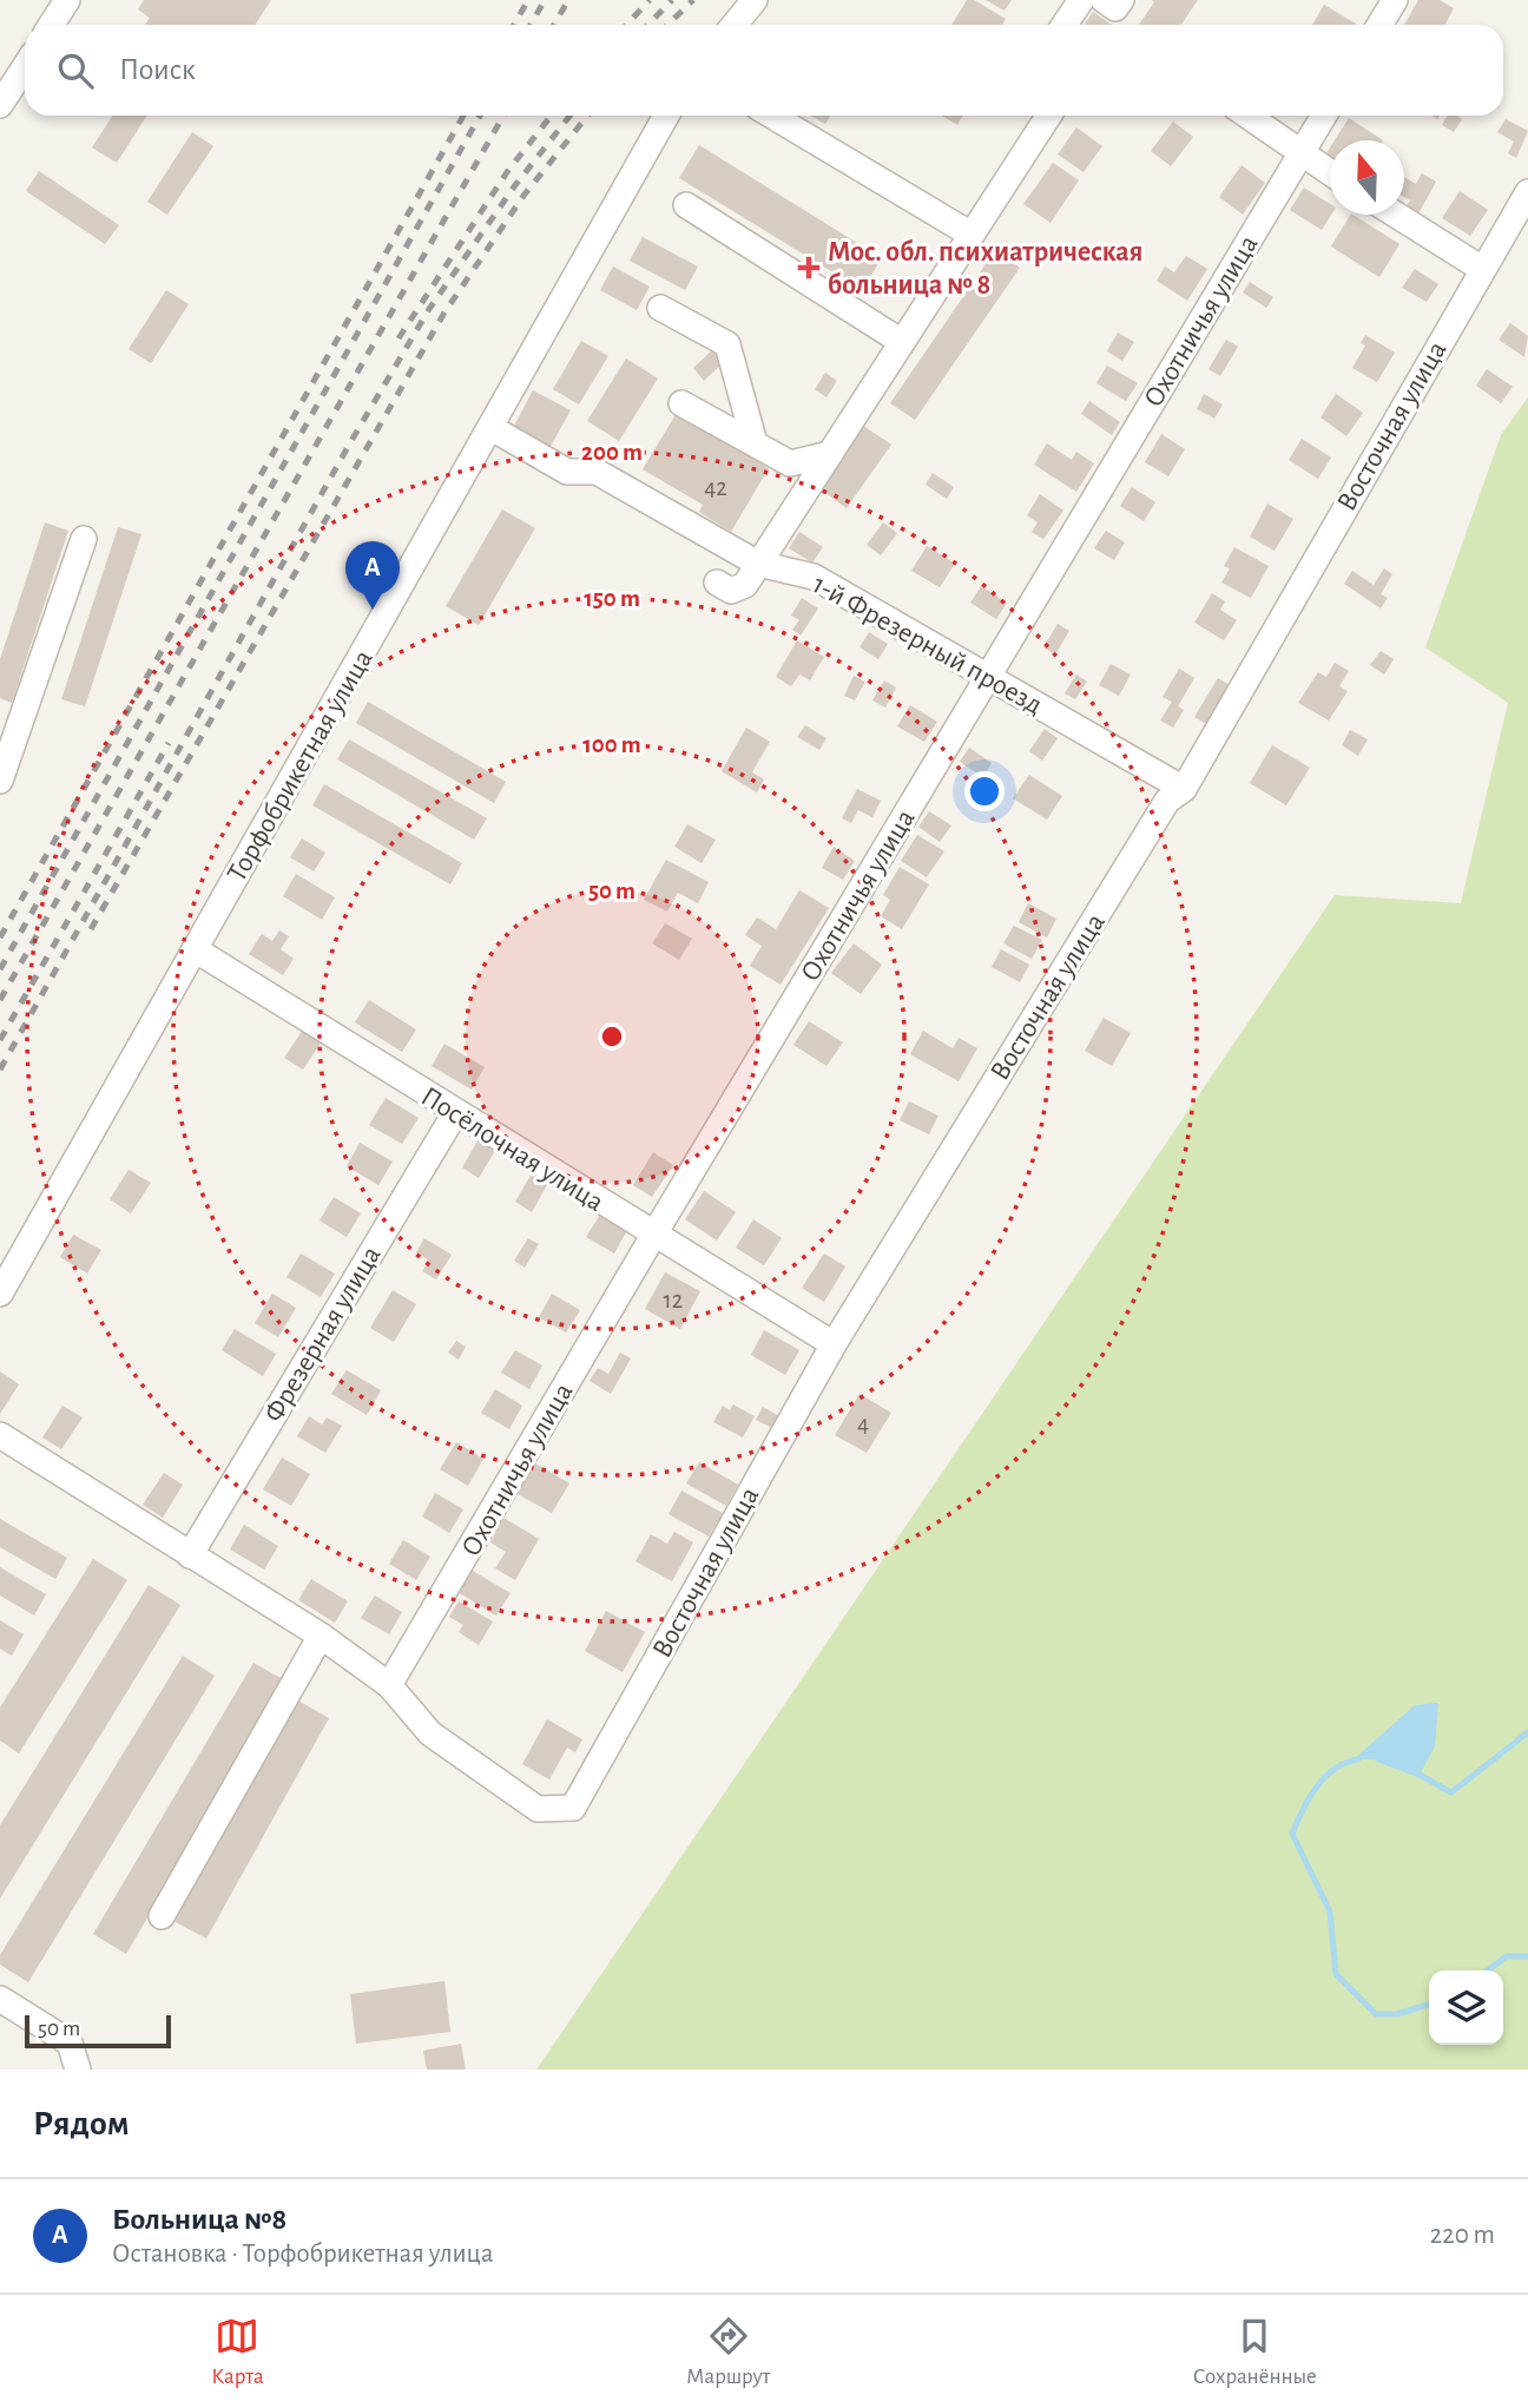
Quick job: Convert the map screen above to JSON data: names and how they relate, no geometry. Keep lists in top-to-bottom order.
{
  "streets": {
    "street": [
      "Охотничья улица",
      "Восточная улица",
      "1-й Фрезерный проезд",
      "Торфобрикетная улица",
      "Посёлочная улица",
      "Фрезерная улица"
    ]
  },
  "crossings": [
    ["Охотничья улица", "Восточная улица"],
    ["Охотничья улица", "1-й Фрезерный проезд"],
    ["Охотничья улица", "Посёлочная улица"],
    ["Восточная улица", "1-й Фрезерный проезд"],
    ["Восточная улица", "Посёлочная улица"],
    ["1-й Фрезерный проезд", "Торфобрикетная улица"],
    ["Торфобрикетная улица", "Посёлочная улица"],
    ["Посёлочная улица", "Фрезерная улица"]
  ],
  "places": {
    "health": ["Мос. обл. психиатрическая больница № 8"]
  },
  "house_numbers": ["42", "12", "4"],
  "scale_bar": "50 m",
  "north": "top",
  "page": {
    "search": "Поиск",
    "pins": "A",
    "scale": "50 m",
    "heading": "Рядом",
    "list": [
      {
        "mark": "A",
        "name": "Больница №8",
        "note": "Остановка · Торфобрикетная улица",
        "value": "220 m"
      }
    ],
    "nav": ["Карта", "Маршрут", "Сохранённые"]
  },
  "rings": [
    "200 m",
    "150 m",
    "100 m",
    "50 m"
  ]
}
